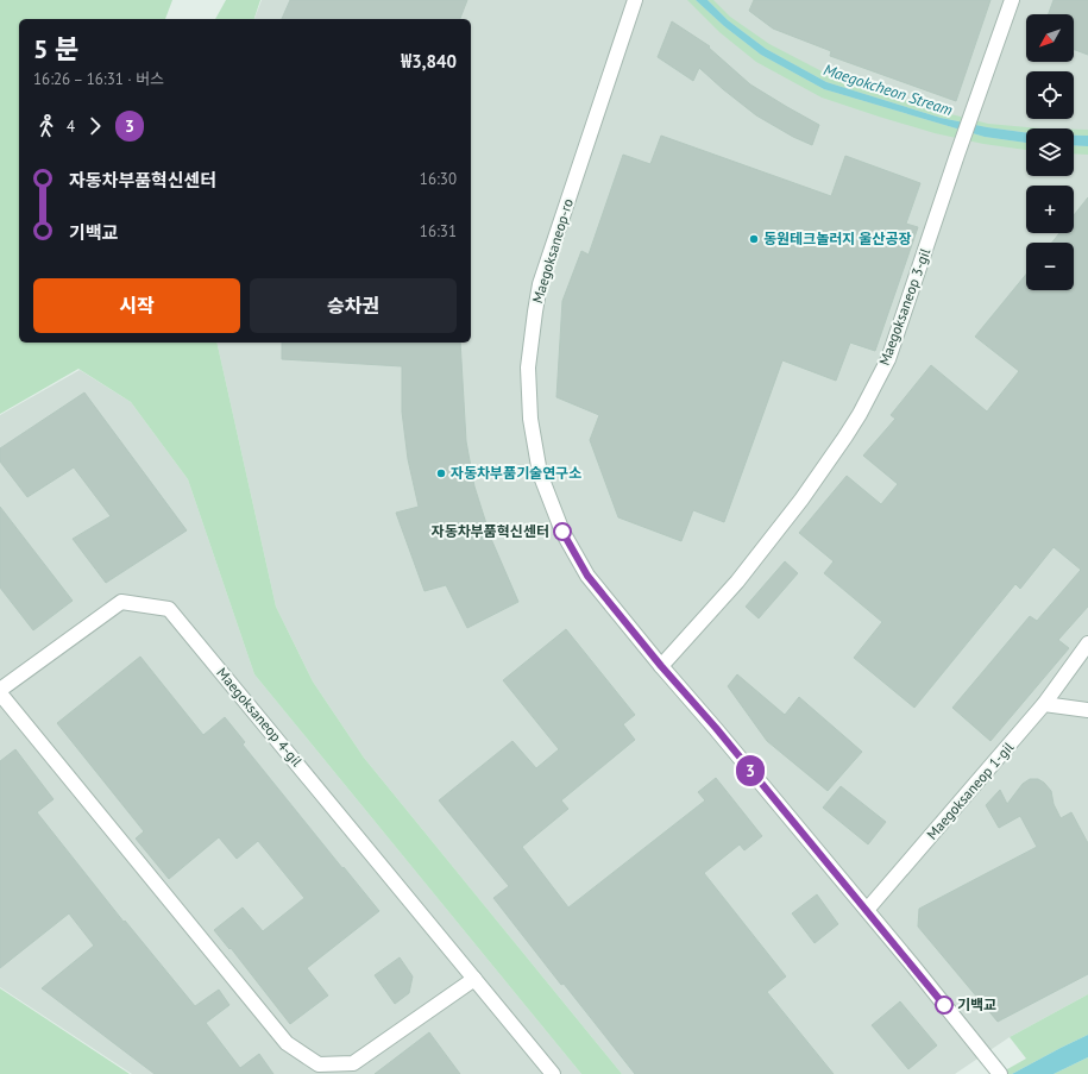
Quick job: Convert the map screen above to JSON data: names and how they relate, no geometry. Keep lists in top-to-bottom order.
{
  "streets": {
    "street": [
      "Maegoksaneop-ro",
      "Maegoksaneop 3-gil",
      "Maegoksaneop 4-gil",
      "Maegoksaneop 1-gil"
    ]
  },
  "crossings": [
    ["Maegoksaneop-ro", "Maegoksaneop 3-gil"],
    ["Maegoksaneop-ro", "Maegoksaneop 1-gil"]
  ],
  "water": ["Maegokcheon Stream"],
  "places": [
    "동원테크놀러지 울산공장",
    "자동차부품기술연구소",
    "자동차부품혁신센터",
    "기백교"
  ],
  "lines": ["bus line 3"],
  "north": "bottom left",
  "page": {
    "on_map": "3",
    "map_buttons": ["+", "−"],
    "heading": ["5 분", "16:26 – 16:31 · 버스", "₩3,840"],
    "legs": ["4", "3"],
    "list": [
      {
        "name": "자동차부품혁신센터",
        "value": "16:30"
      },
      {
        "name": "기백교",
        "value": "16:31"
      }
    ],
    "buttons": ["시작", "승차권"]
  }
}
